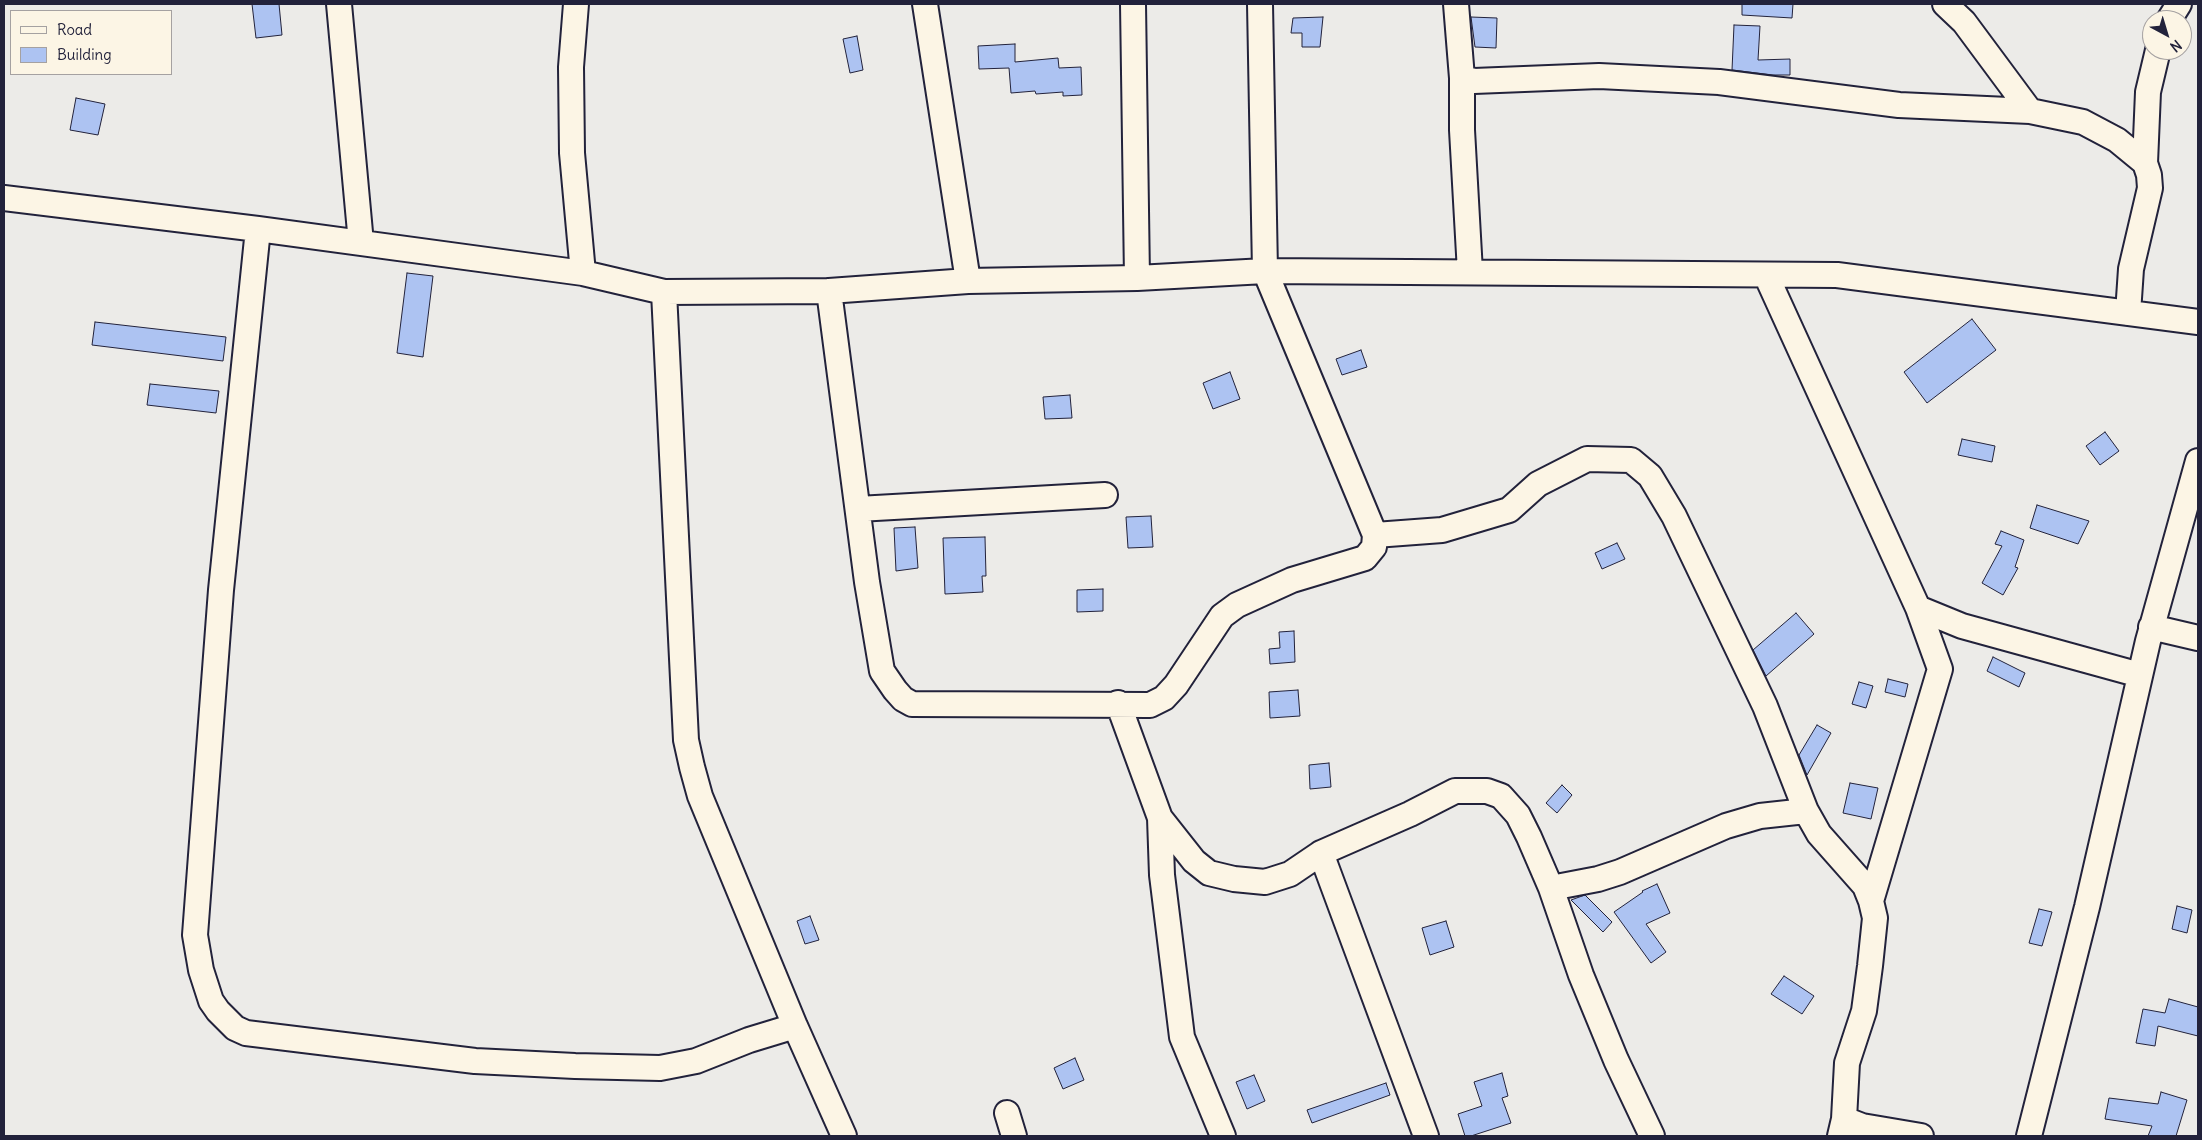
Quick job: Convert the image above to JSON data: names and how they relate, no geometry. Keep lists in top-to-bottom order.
{
  "legend": ["Road", "Building"],
  "north": "bottom right"
}
